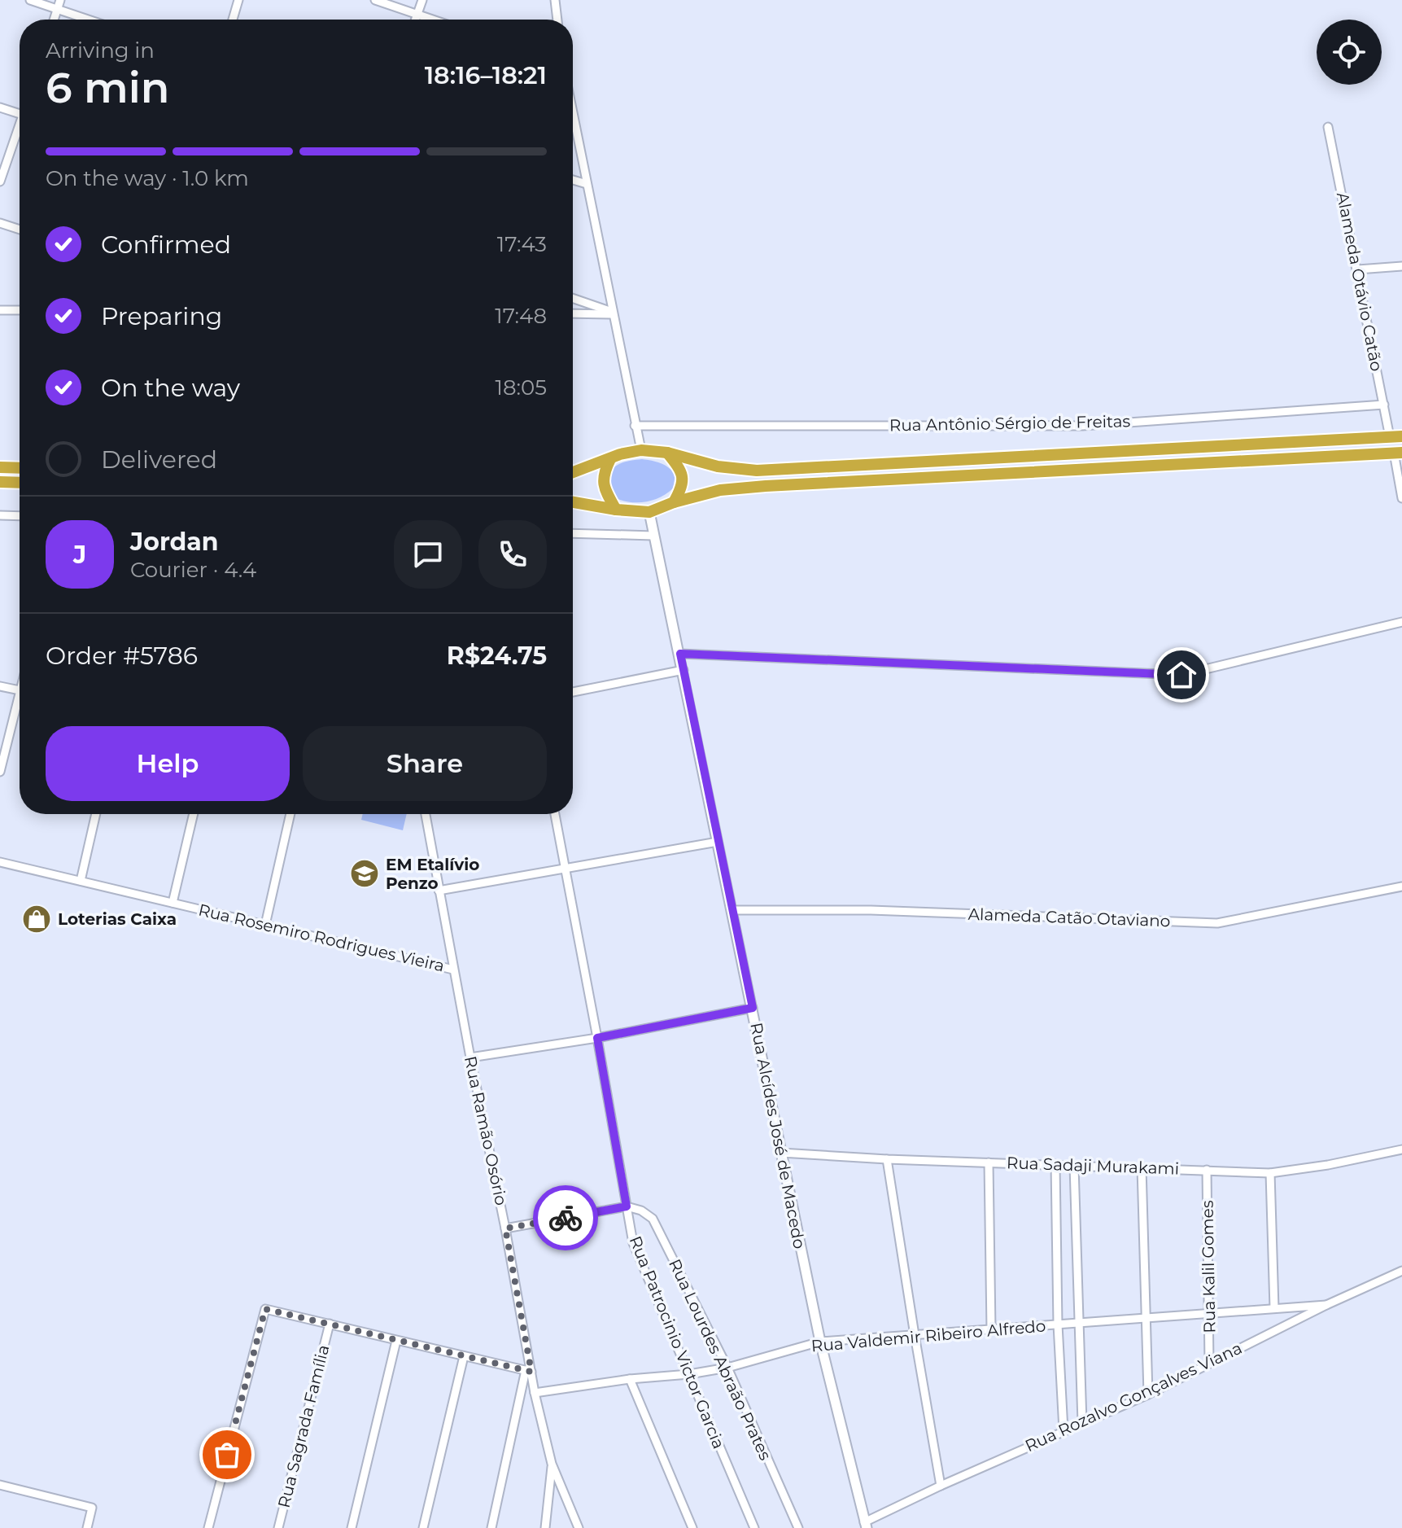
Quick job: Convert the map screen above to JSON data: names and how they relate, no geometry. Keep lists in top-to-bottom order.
{
  "streets": {
    "street": [
      "Alameda Otávio Catão",
      "Rua Antônio Sérgio de Freitas",
      "Alameda Catão Otaviano",
      "Rua Rosemiro Rodrigues Vieira",
      "Rua Ramão Osório",
      "Rua Alcídes José de Macedo",
      "Rua Sadaji Murakami",
      "Rua Kalil Gomes",
      "Rua Valdemir Ribeiro Alfredo",
      "Rua Patrocinio Victor Garcia",
      "Rua Lourdes Abraão Prates",
      "Rua Rozalvo Gonçalves Viana",
      "Rua Sagrada Família"
    ]
  },
  "crossings": [
    ["Alameda Otávio Catão", "Rua Antônio Sérgio de Freitas"],
    ["Alameda Catão Otaviano", "Rua Alcídes José de Macedo"],
    ["Rua Rosemiro Rodrigues Vieira", "Rua Ramão Osório"],
    ["Rua Ramão Osório", "Rua Valdemir Ribeiro Alfredo"],
    ["Rua Alcídes José de Macedo", "Rua Sadaji Murakami"],
    ["Rua Alcídes José de Macedo", "Rua Valdemir Ribeiro Alfredo"],
    ["Rua Alcídes José de Macedo", "Rua Rozalvo Gonçalves Viana"],
    ["Rua Sadaji Murakami", "Rua Kalil Gomes"],
    ["Rua Kalil Gomes", "Rua Valdemir Ribeiro Alfredo"],
    ["Rua Kalil Gomes", "Rua Rozalvo Gonçalves Viana"],
    ["Rua Valdemir Ribeiro Alfredo", "Rua Patrocinio Victor Garcia"],
    ["Rua Valdemir Ribeiro Alfredo", "Rua Lourdes Abraão Prates"],
    ["Rua Valdemir Ribeiro Alfredo", "Rua Rozalvo Gonçalves Viana"],
    ["Rua Patrocinio Victor Garcia", "Rua Lourdes Abraão Prates"]
  ],
  "places": {
    "school or university": ["EM Etalívio Penzo"],
    "shop": ["Loterias Caixa"]
  },
  "page": {
    "heading": ["6 min", "Arriving in", "18:16–18:21"],
    "panel": [
      "Jordan",
      "Courier · 4.4",
      "Order #5786",
      "R$24.75"
    ],
    "bar": "On the way · 1.0 km",
    "list": [
      ["Confirmed", "17:43"],
      ["Preparing", "17:48"],
      ["On the way", "18:05"],
      "Delivered"
    ],
    "round": "J",
    "buttons": ["Help", "Share"]
  }
}
